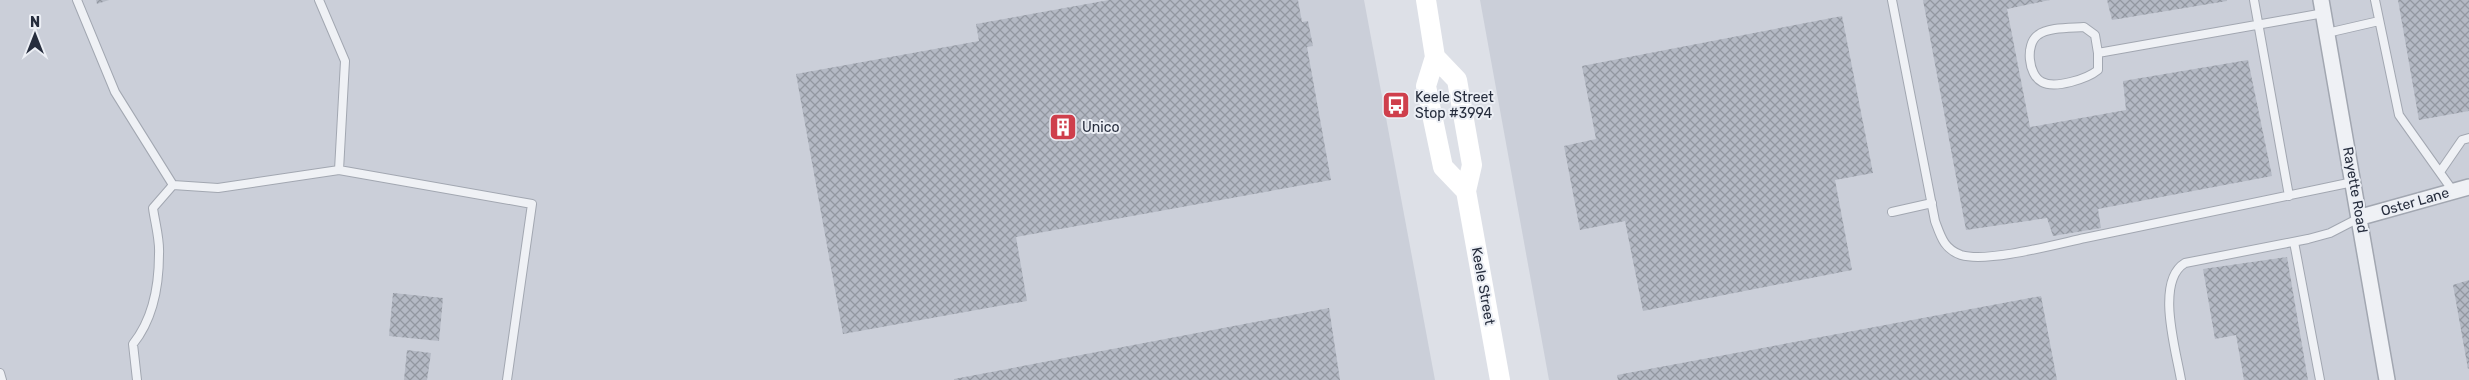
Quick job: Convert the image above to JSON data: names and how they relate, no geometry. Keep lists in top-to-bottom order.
{
  "streets": {
    "main road": ["Keele Street"],
    "street": ["Rayette Road", "Oster Lane"]
  },
  "crossings": [
    ["Rayette Road", "Oster Lane"]
  ],
  "places": {
    "bus stop": ["Keele Street Stop #3994"],
    "building": ["Unico"]
  },
  "north": "top"
}
